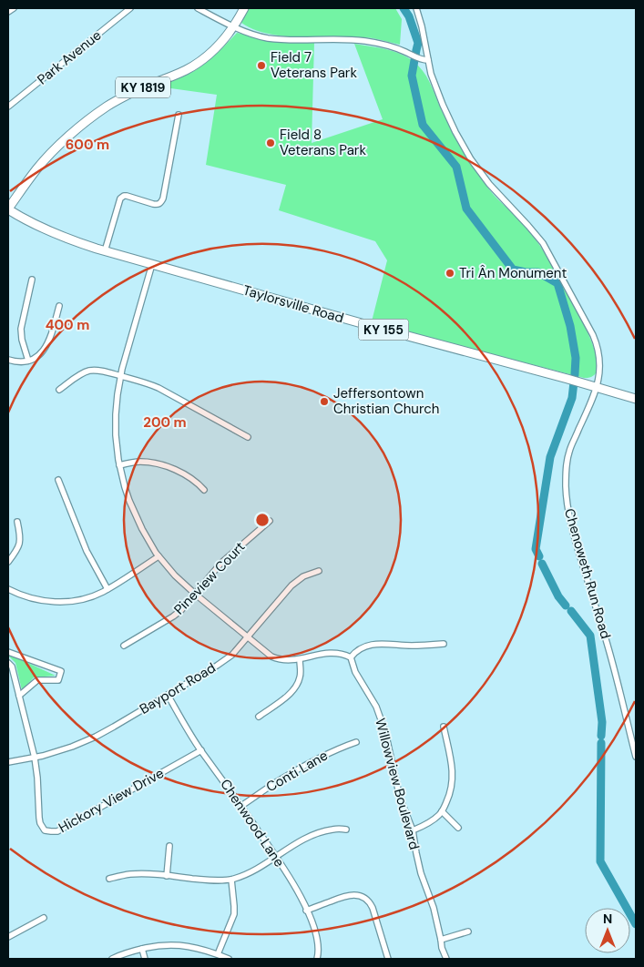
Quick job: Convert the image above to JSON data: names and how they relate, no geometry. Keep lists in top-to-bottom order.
{
  "streets": {
    "main road": ["KY 1819", "Taylorsville Road", "KY 155"],
    "street": [
      "Park Avenue",
      "Chenoweth Run Road",
      "Pineview Court",
      "Bayport Road",
      "Conti Lane",
      "Willowview Boulevard",
      "Hickory View Drive",
      "Chenwood Lane"
    ]
  },
  "crossings": [
    ["KY 1819", "Taylorsville Road"],
    ["Taylorsville Road", "Chenoweth Run Road"],
    ["Bayport Road", "Hickory View Drive"],
    ["Bayport Road", "Chenwood Lane"],
    ["Conti Lane", "Chenwood Lane"],
    ["Hickory View Drive", "Chenwood Lane"]
  ],
  "places": [
    "Field 7 Veterans Park",
    "Field 8 Veterans Park",
    "Tri Ân Monument",
    "Jeffersontown Christian Church"
  ],
  "north": "top",
  "rings": ["600 m", "400 m", "200 m"]
}
